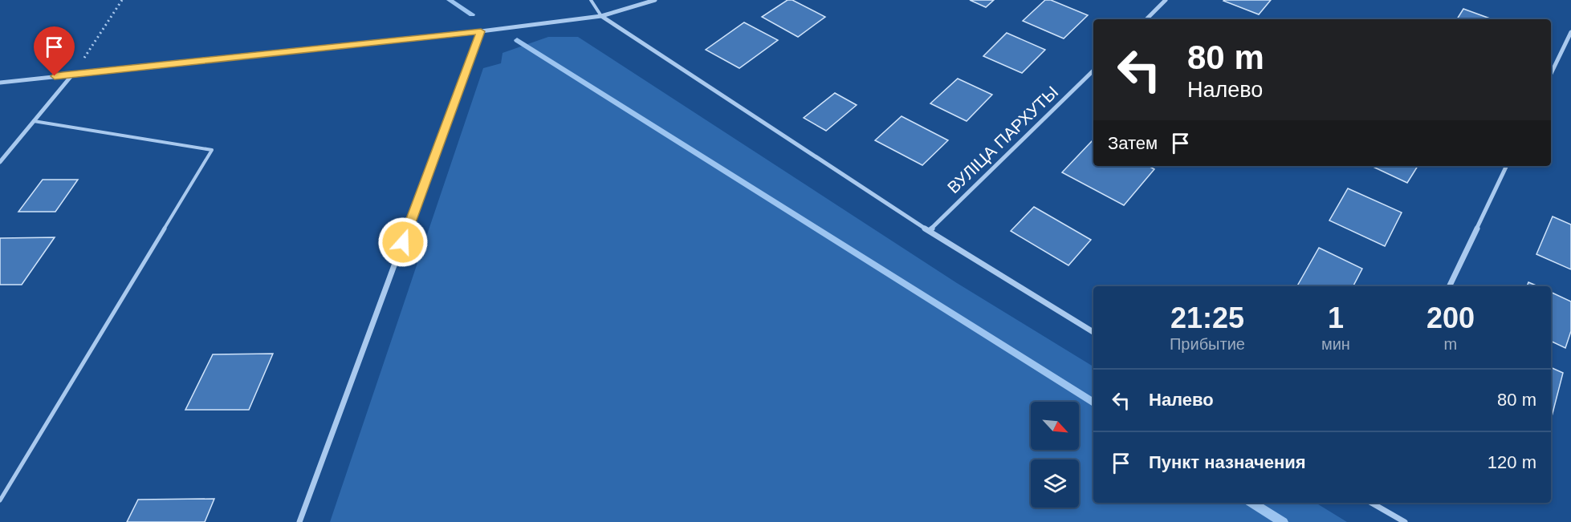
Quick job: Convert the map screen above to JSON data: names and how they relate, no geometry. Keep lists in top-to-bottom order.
{
  "streets": {
    "street": ["ВУЛІЦА ПАРХУТЫ"]
  },
  "north": "bottom right",
  "page": {
    "turn": ["80 m", "Налево"],
    "then": "Затем",
    "eta": [
      "21:25",
      "Прибытие",
      "1",
      "мин",
      "200",
      "m"
    ],
    "list": [
      {
        "name": "Налево",
        "value": "80 m"
      },
      {
        "name": "Пункт назначения",
        "value": "120 m"
      }
    ]
  }
}
